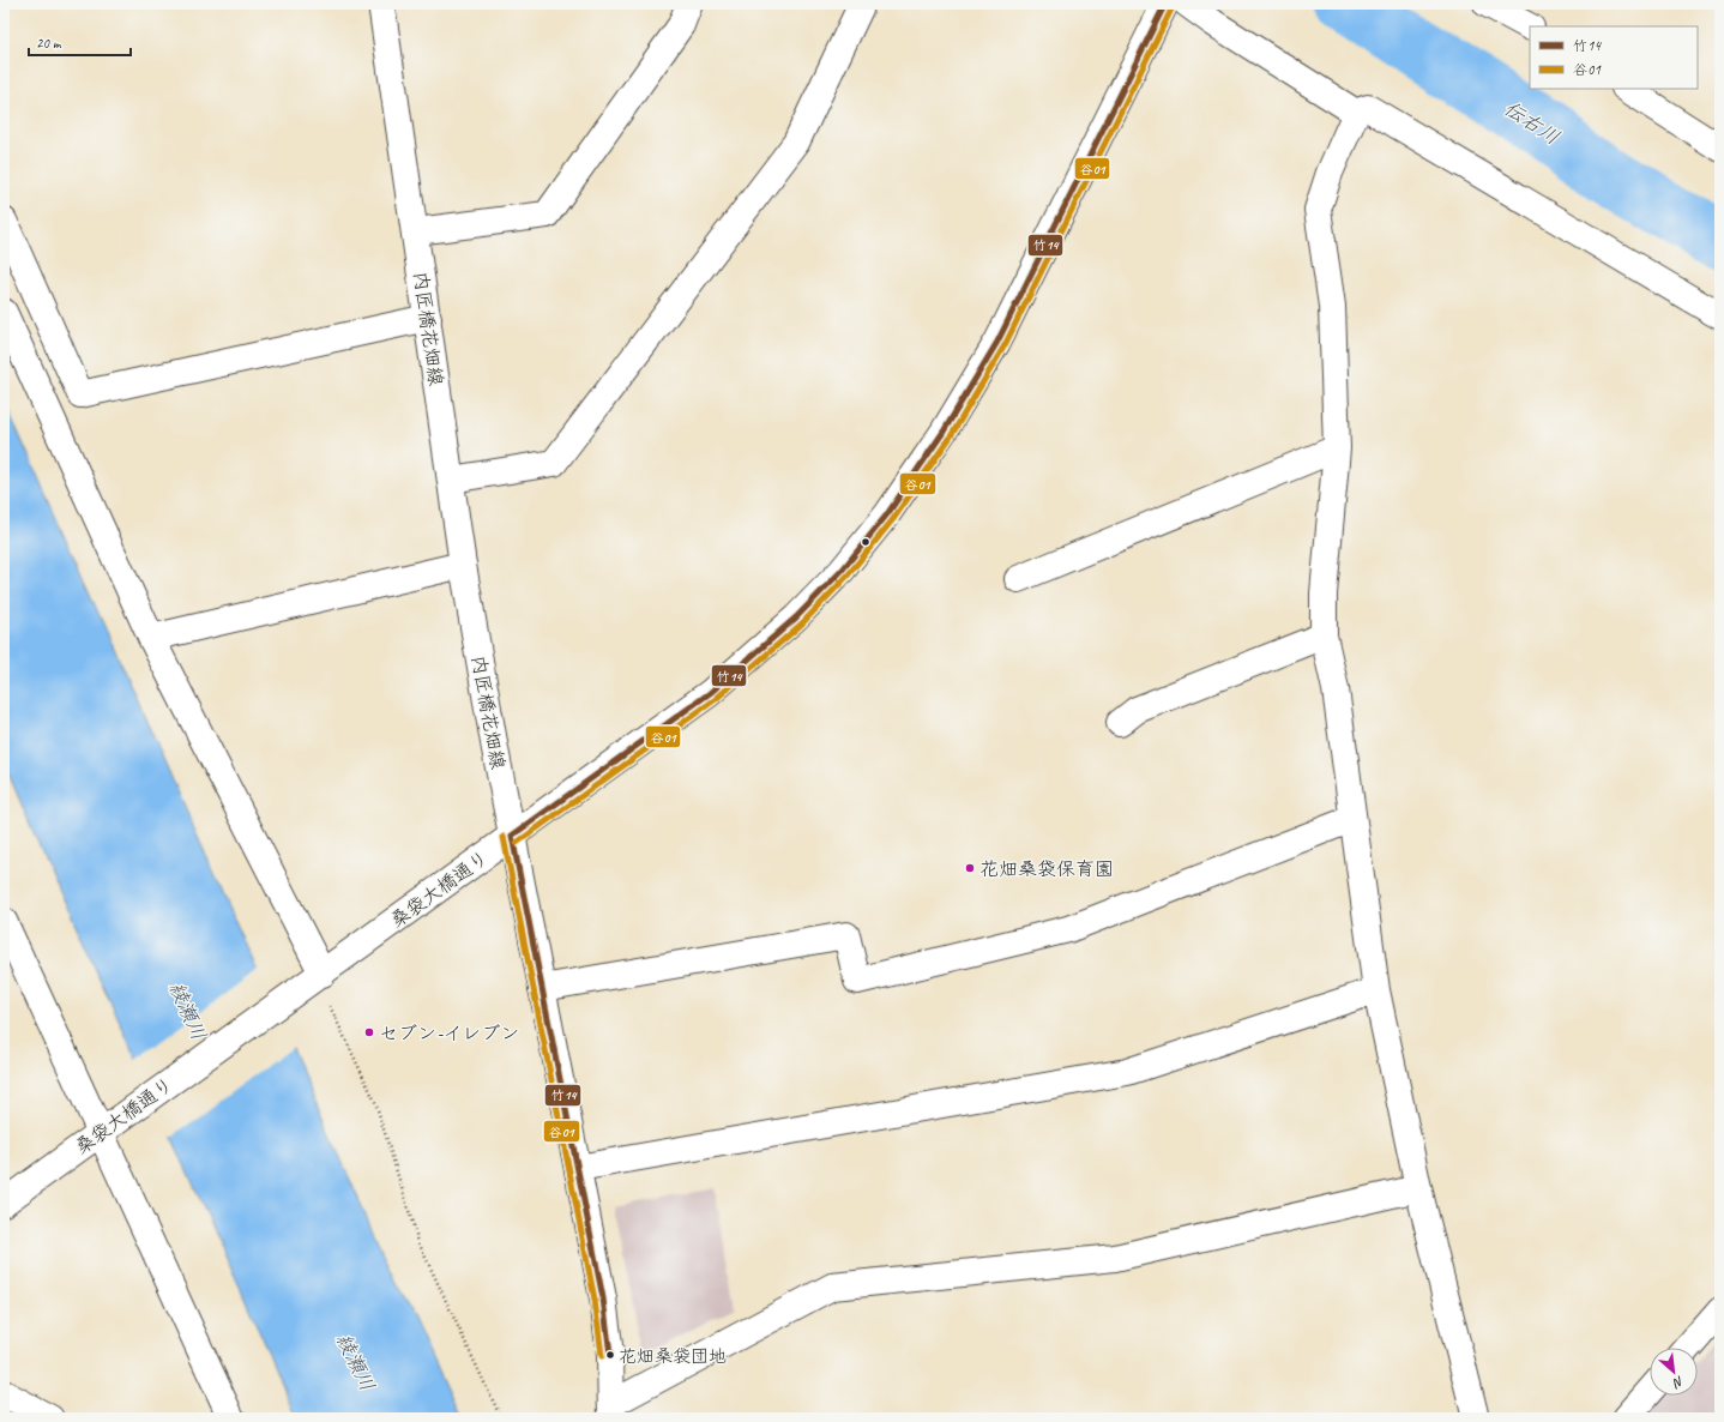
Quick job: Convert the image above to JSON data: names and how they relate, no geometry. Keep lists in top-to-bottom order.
{
  "streets": {
    "street": ["内匠橋花畑線", "桑袋大橋通り"]
  },
  "crossings": [
    ["内匠橋花畑線", "桑袋大橋通り"]
  ],
  "water": ["伝右川", "綾瀬川"],
  "places": ["花畑桑袋保育園", "セブン-イレブン", "花畑桑袋団地"],
  "lines": ["transit line 竹14", "transit line 谷01"],
  "legend": ["竹14", "谷01"],
  "scale_bar": "20 m",
  "north": "bottom right"
}
